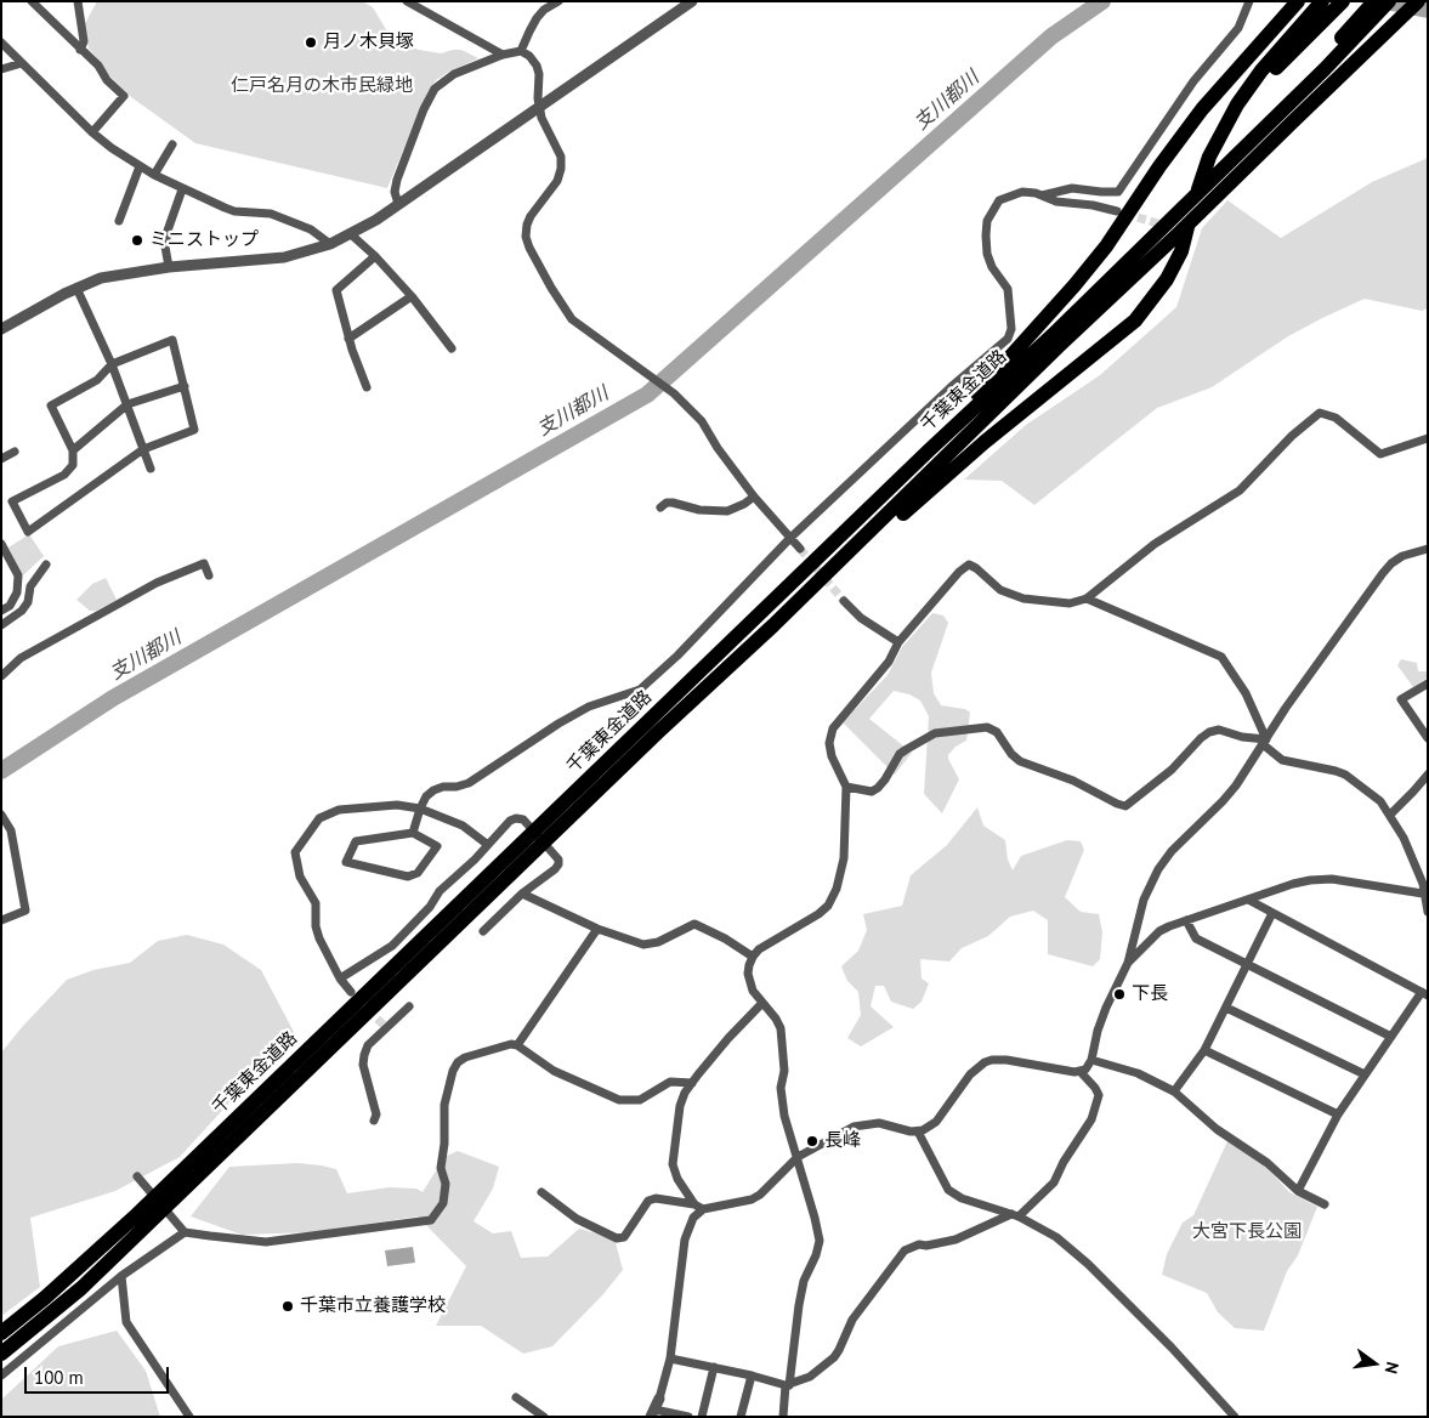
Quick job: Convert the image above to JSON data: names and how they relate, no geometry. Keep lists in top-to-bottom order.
{
  "streets": {
    "highway": ["千葉東金道路"]
  },
  "water": ["支川都川"],
  "parks": ["仁戸名月の木市民緑地", "大宮下長公園"],
  "places": [
    "月ノ木貝塚",
    "ミニストップ",
    "下長",
    "長峰",
    "千葉市立養護学校"
  ],
  "scale_bar": "100 m",
  "north": "right"
}
